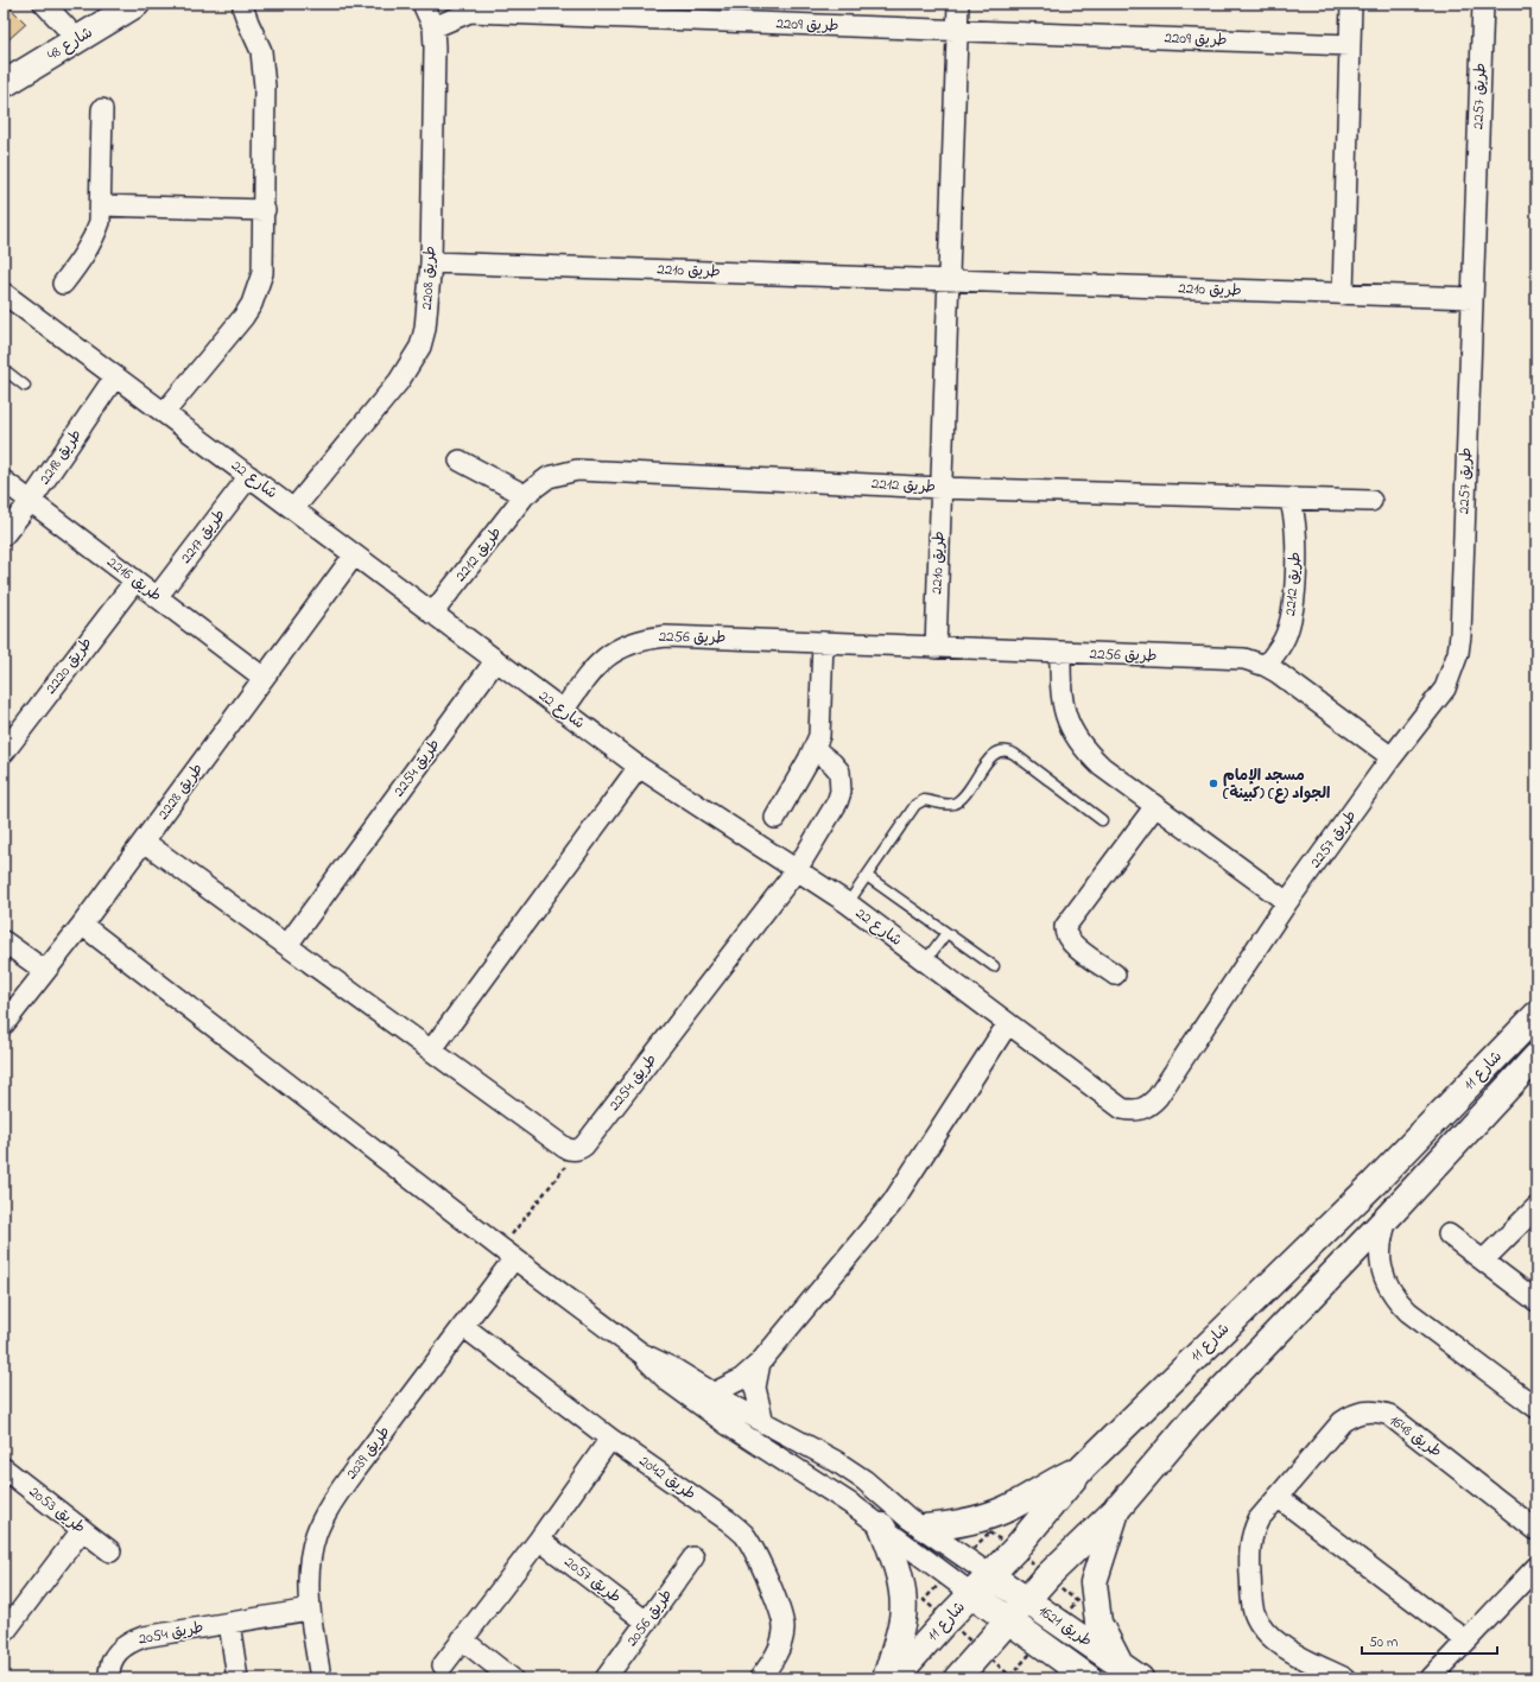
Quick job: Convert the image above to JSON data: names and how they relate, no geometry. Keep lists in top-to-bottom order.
{
  "streets": {
    "street": [
      "طريق 2209",
      "شارع 48",
      "طريق 2257",
      "طريق 2210",
      "طريق 2208",
      "طريق 2218",
      "شارع 22",
      "طريق 2212",
      "طريق 2217",
      "طريق 2216",
      "طريق 2256",
      "طريق 2220",
      "طريق 2254",
      "طريق 2228",
      "شارع 11",
      "طريق 1648",
      "طريق 2039",
      "طريق 2042",
      "طريق 2053",
      "طريق 2057",
      "طريق 2056",
      "طريق 1621",
      "طريق 2054"
    ]
  },
  "crossings": [
    ["طريق 2209", "طريق 2208"],
    ["طريق 2257", "طريق 2210"],
    ["طريق 2257", "شارع 22"],
    ["طريق 2257", "طريق 2256"],
    ["طريق 2210", "طريق 2208"],
    ["طريق 2210", "طريق 2212"],
    ["طريق 2210", "طريق 2256"],
    ["طريق 2208", "شارع 22"],
    ["طريق 2218", "شارع 22"],
    ["طريق 2218", "طريق 2216"],
    ["شارع 22", "طريق 2212"],
    ["شارع 22", "طريق 2217"],
    ["شارع 22", "طريق 2256"],
    ["شارع 22", "طريق 2254"],
    ["شارع 22", "طريق 2228"],
    ["طريق 2212", "طريق 2256"],
    ["طريق 2217", "طريق 2216"],
    ["طريق 2216", "طريق 2220"],
    ["طريق 2216", "طريق 2228"],
    ["شارع 11", "طريق 1621"],
    ["طريق 2039", "طريق 2042"],
    ["طريق 2039", "طريق 2054"],
    ["طريق 2057", "طريق 2056"]
  ],
  "places": ["مسجد الإمام الجواد (ع) (كبينة)"],
  "scale_bar": "50 m"
}
